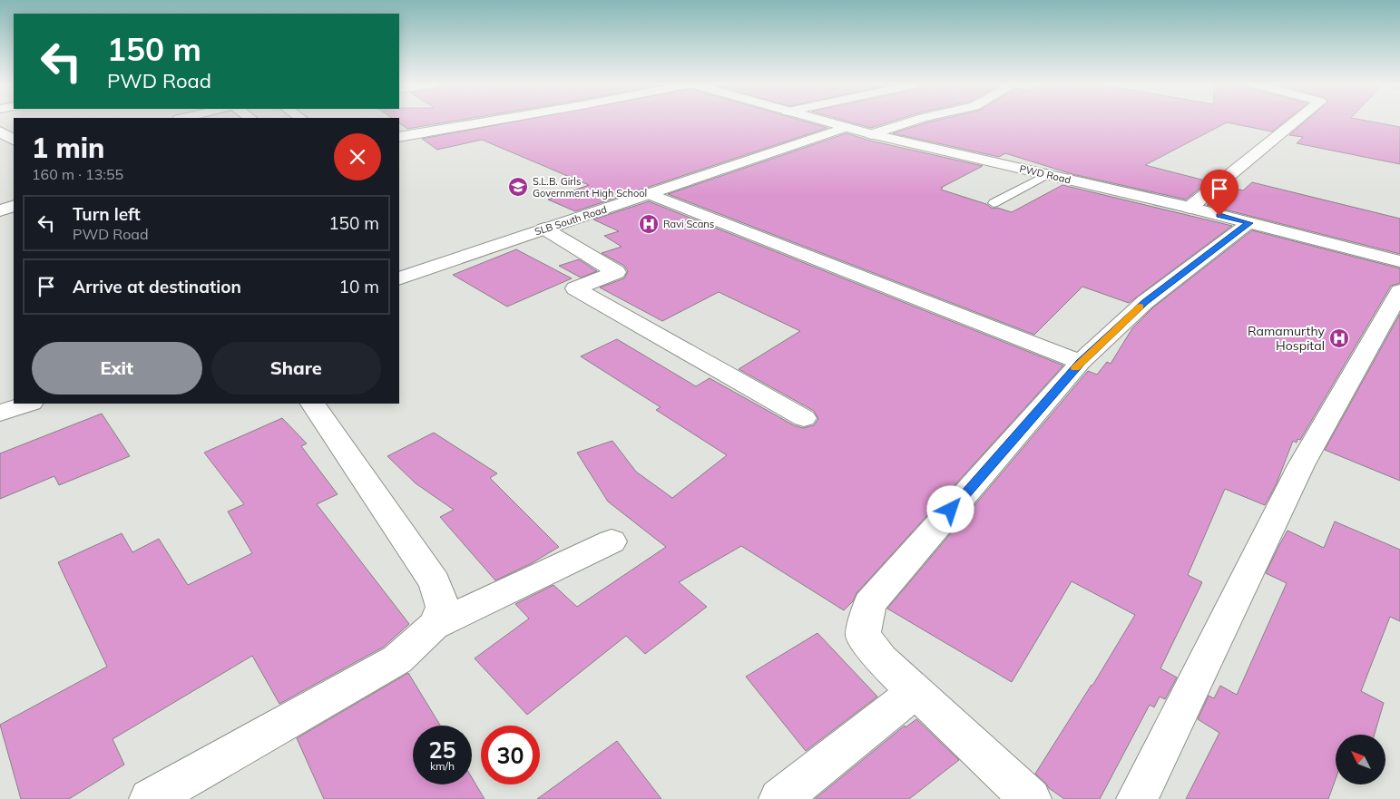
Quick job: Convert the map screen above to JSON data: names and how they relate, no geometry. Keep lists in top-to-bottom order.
{
  "streets": {
    "street": ["PWD Road", "SLB South Road"]
  },
  "crossings": [
    ["PWD Road", "SLB South Road"]
  ],
  "places": {
    "school or university": ["S.L.B. Girls Government High School"],
    "hospital": ["Ravi Scans", "Ramamurthy Hospital"]
  },
  "north": "top left",
  "page": {
    "turn": ["150 m", "PWD Road"],
    "heading": ["1 min", "160 m · 13:55"],
    "list": [
      {
        "name": "Turn left",
        "note": "PWD Road",
        "value": "150 m"
      },
      {
        "name": "Arrive at destination",
        "value": "10 m"
      }
    ],
    "buttons": ["Exit", "Share"],
    "speed": "25 km/h",
    "limit": "30"
  }
}
